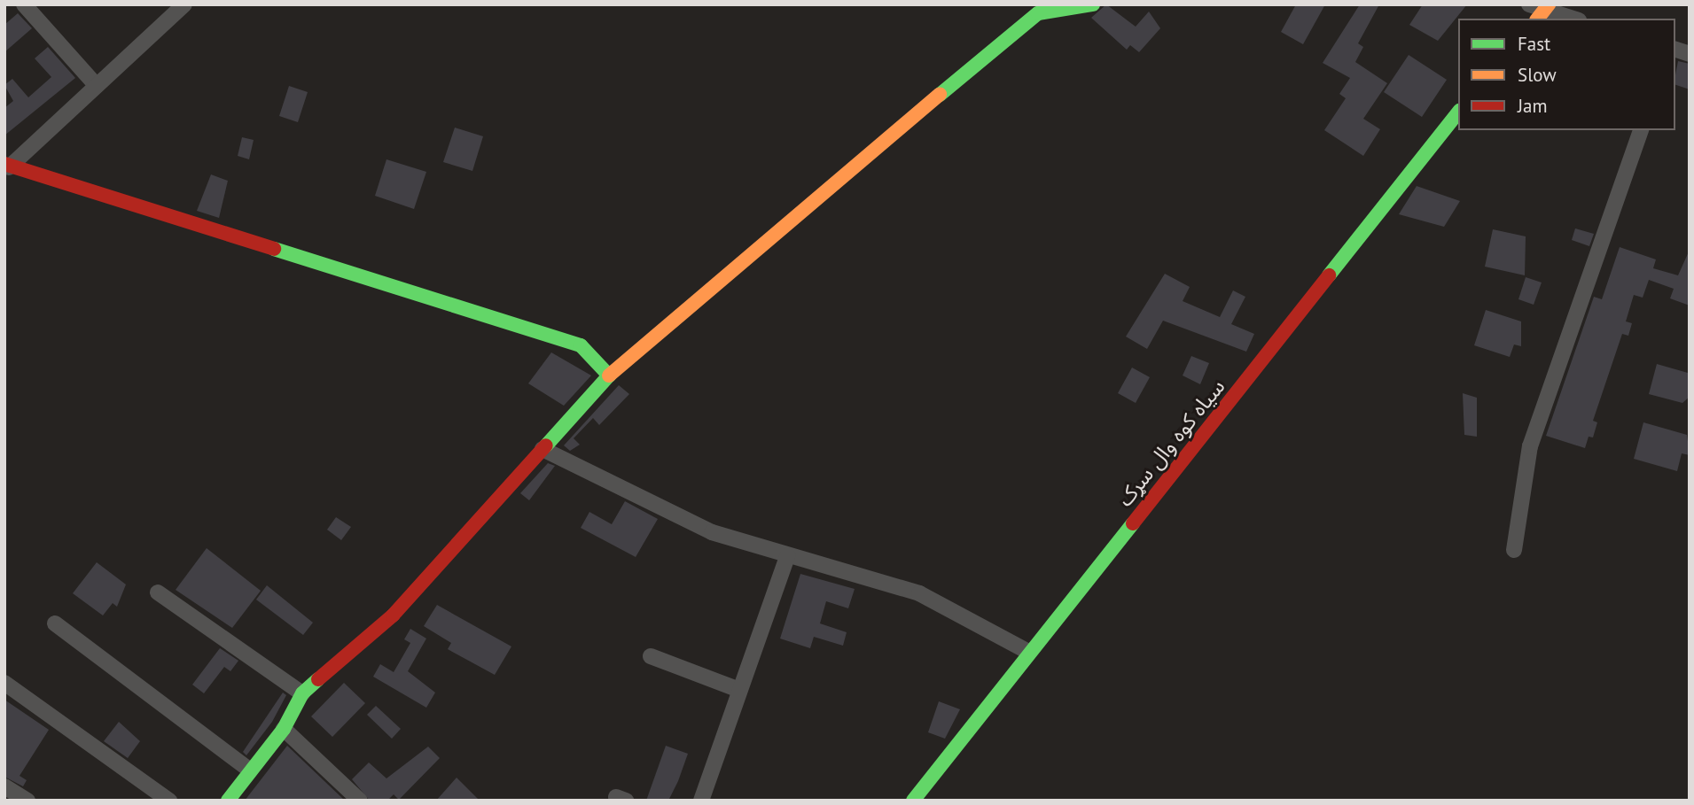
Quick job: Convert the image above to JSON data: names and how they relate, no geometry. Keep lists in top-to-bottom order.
{
  "streets": {
    "street": ["سیاه کوه وال سړک"]
  },
  "legend": ["Fast", "Slow", "Jam"]
}
